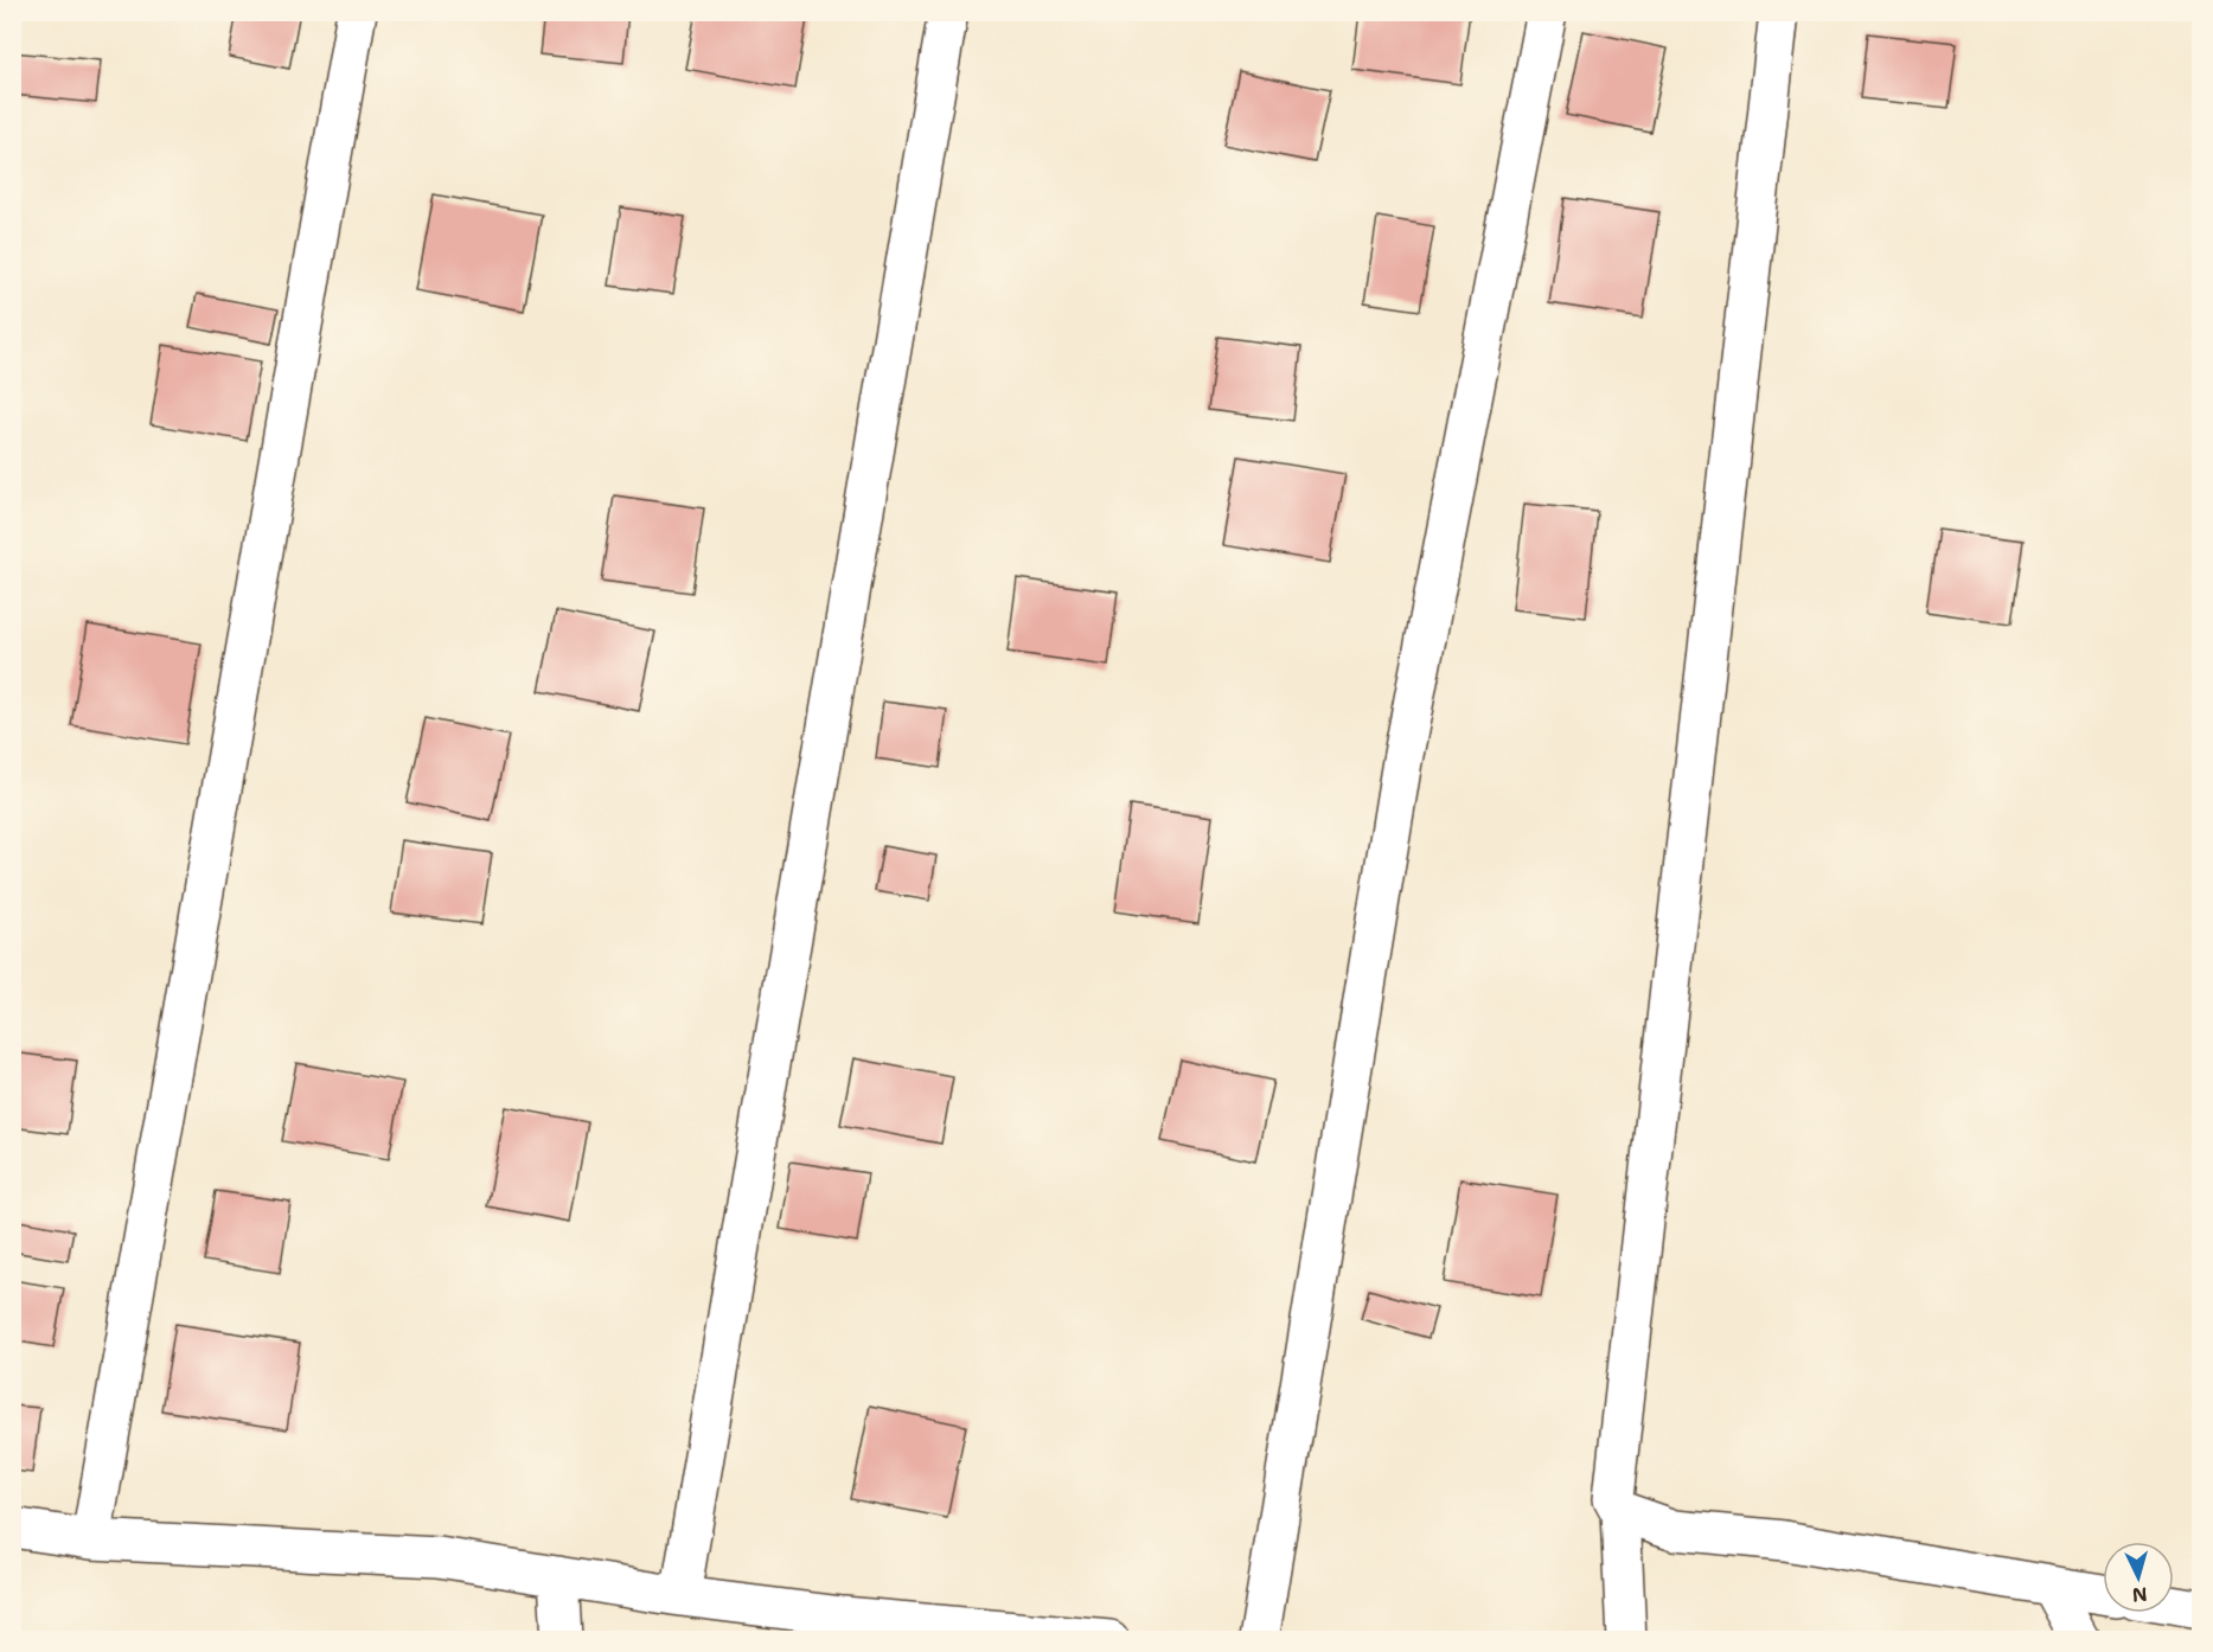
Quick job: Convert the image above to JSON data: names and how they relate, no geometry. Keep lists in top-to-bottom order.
{
  "north": "bottom"
}
